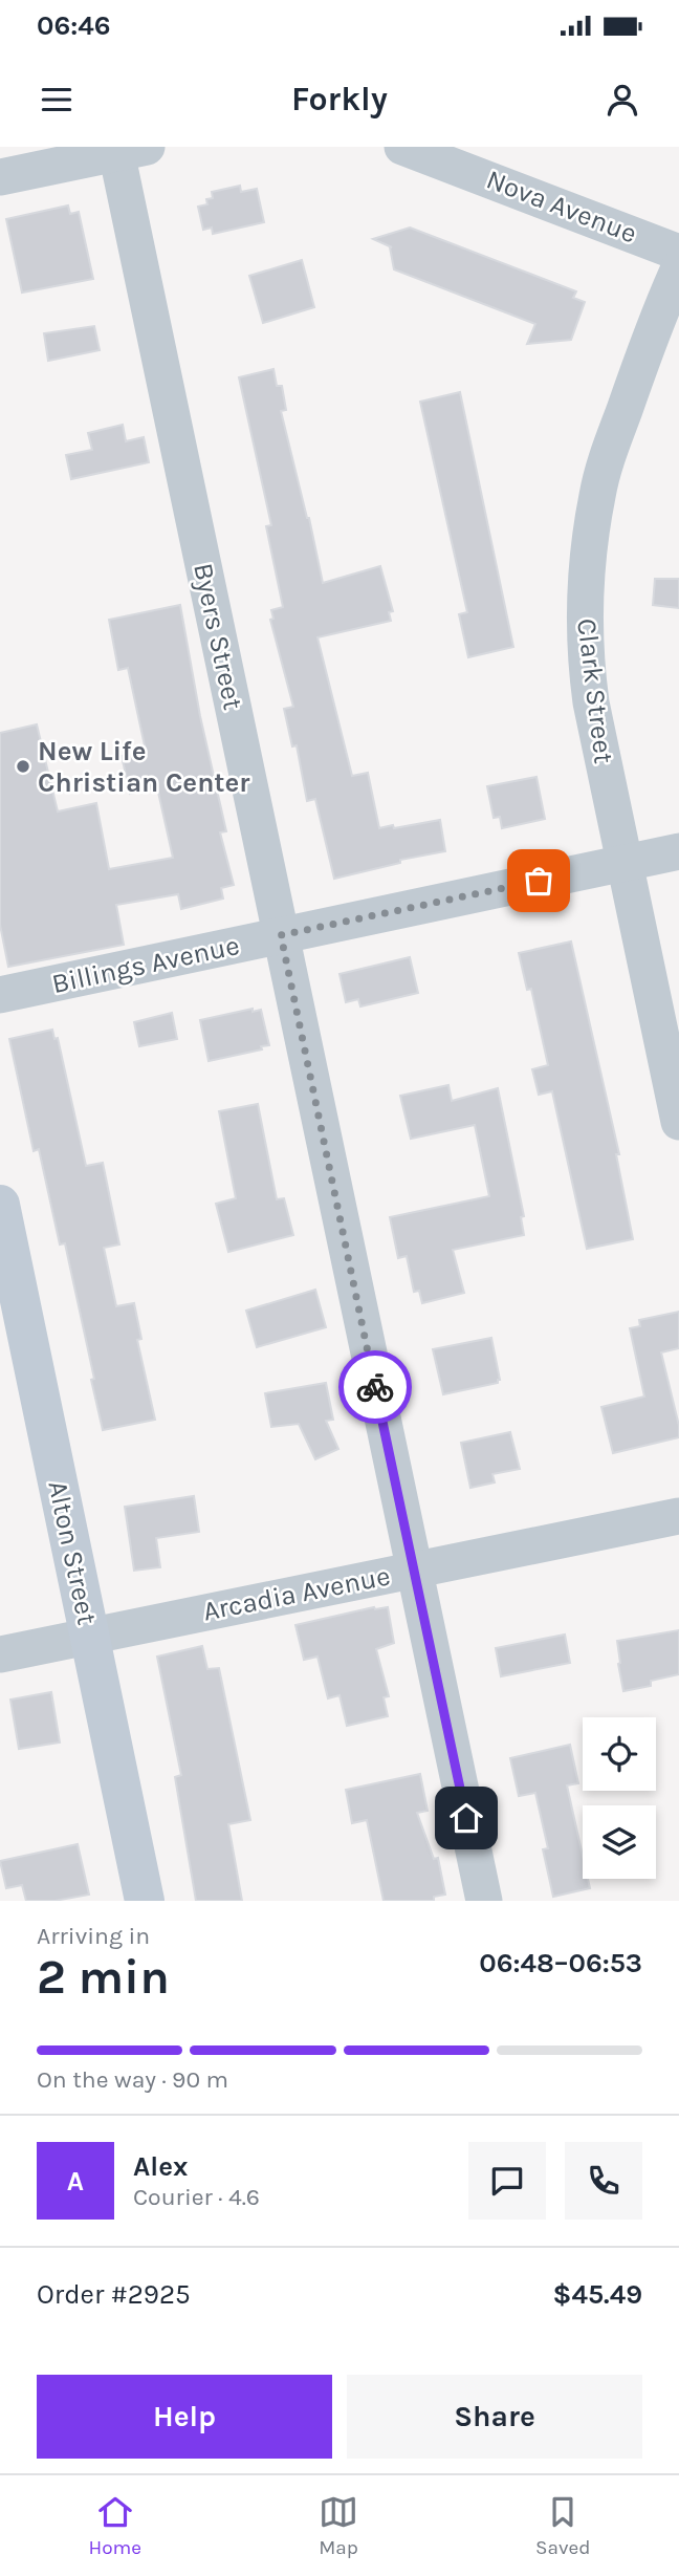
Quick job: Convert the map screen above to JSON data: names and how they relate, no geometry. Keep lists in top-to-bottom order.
{
  "streets": {
    "street": [
      "Nova Avenue",
      "Byers Street",
      "Clark Street",
      "Billings Avenue",
      "Alton Street",
      "Arcadia Avenue"
    ]
  },
  "crossings": [
    ["Byers Street", "Billings Avenue"],
    ["Byers Street", "Arcadia Avenue"],
    ["Clark Street", "Billings Avenue"],
    ["Alton Street", "Arcadia Avenue"]
  ],
  "places": ["New Life Christian Center"],
  "page": {
    "status": "06:46",
    "header": "Forkly",
    "heading": ["2 min", "Arriving in", "06:48–06:53"],
    "panel": [
      "Alex",
      "Courier · 4.6",
      "Order #2925",
      "$45.49"
    ],
    "bar": "On the way · 90 m",
    "round": "A",
    "buttons": ["Help", "Share"],
    "tabs": ["Home", "Map", "Saved"]
  }
}
